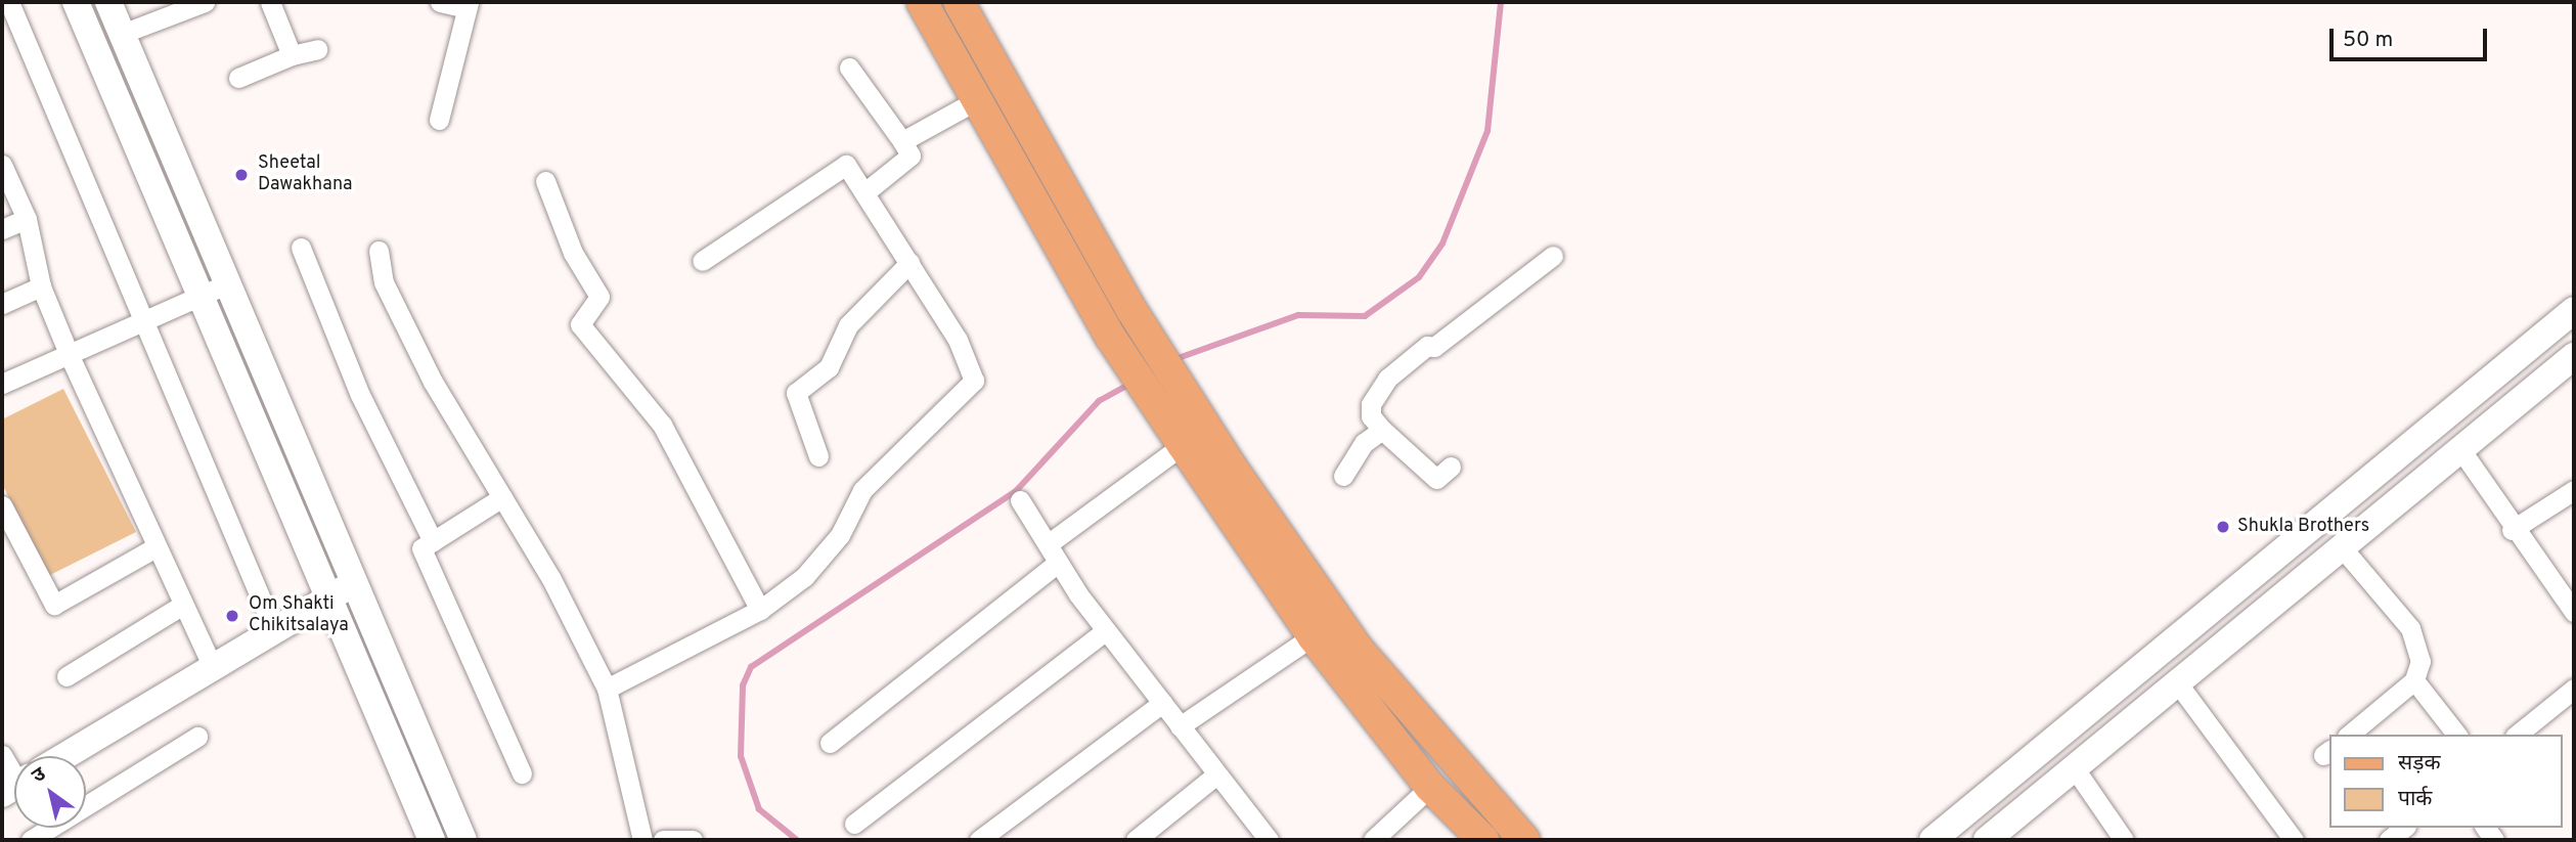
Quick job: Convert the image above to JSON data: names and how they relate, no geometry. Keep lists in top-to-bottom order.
{
  "places": ["Sheetal Dawakhana", "Shukla Brothers", "Om Shakti Chikitsalaya"],
  "legend": ["सड़क", "पार्क"],
  "scale_bar": "50 m",
  "north": "top left"
}
